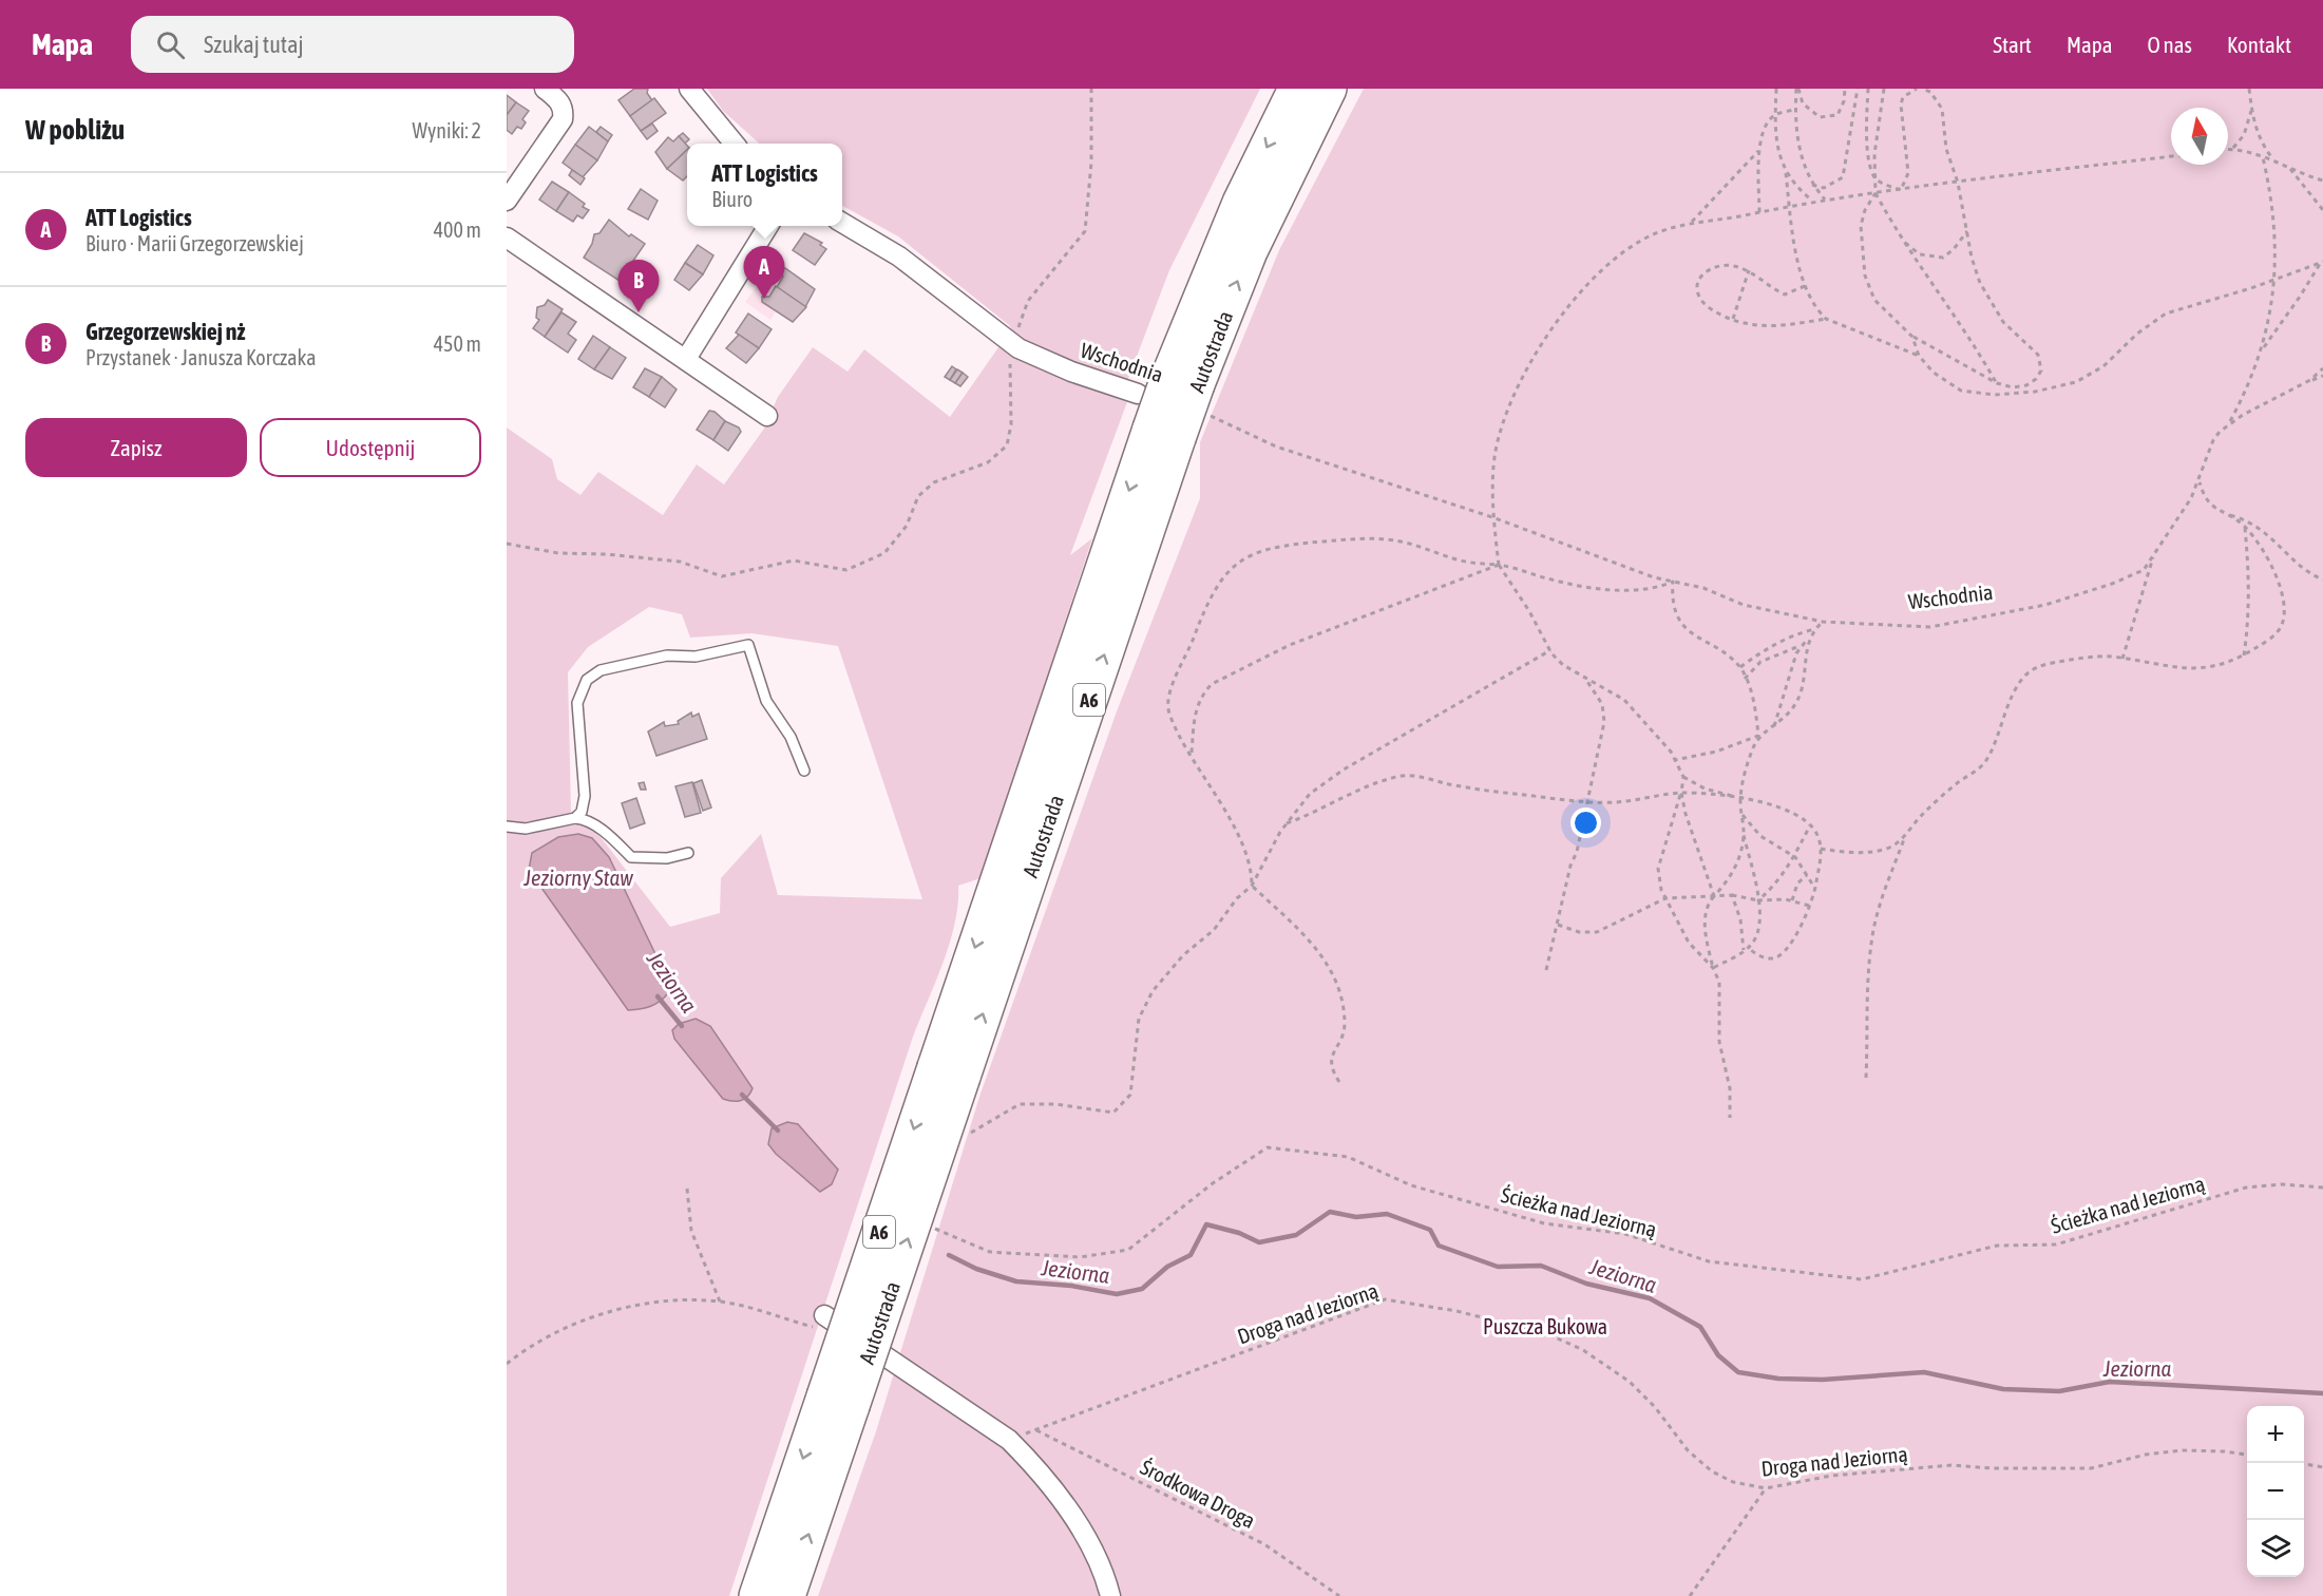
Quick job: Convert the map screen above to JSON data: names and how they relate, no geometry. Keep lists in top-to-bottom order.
{
  "streets": {
    "highway": ["Autostrada", "A6"],
    "street": ["Wschodnia"],
    "path": ["Ścieżka nad Jeziorną", "Droga nad Jeziorną", "Środkowa Droga"]
  },
  "crossings": [
    ["Autostrada", "Wschodnia"],
    ["Droga nad Jeziorną", "Środkowa Droga"]
  ],
  "water": ["Jeziorny Staw", "Jeziorna"],
  "parks": ["Puszcza Bukowa"],
  "north": "top",
  "page": {
    "header": "Mapa",
    "search": "Szukaj tutaj",
    "nav": [
      "Start",
      "Mapa",
      "O nas",
      "Kontakt"
    ],
    "heading": ["W pobliżu", "Wyniki: 2"],
    "popup": ["ATT Logistics", "Biuro"],
    "list": [
      {
        "mark": "A",
        "name": "ATT Logistics",
        "note": "Biuro · Marii Grzegorzewskiej",
        "value": "400 m"
      },
      {
        "mark": "B",
        "name": "Grzegorzewskiej nż",
        "note": "Przystanek · Janusza Korczaka",
        "value": "450 m"
      }
    ],
    "pins": ["A", "B"],
    "buttons": ["Zapisz", "Udostępnij"],
    "map_buttons": ["+", "−"]
  }
}
